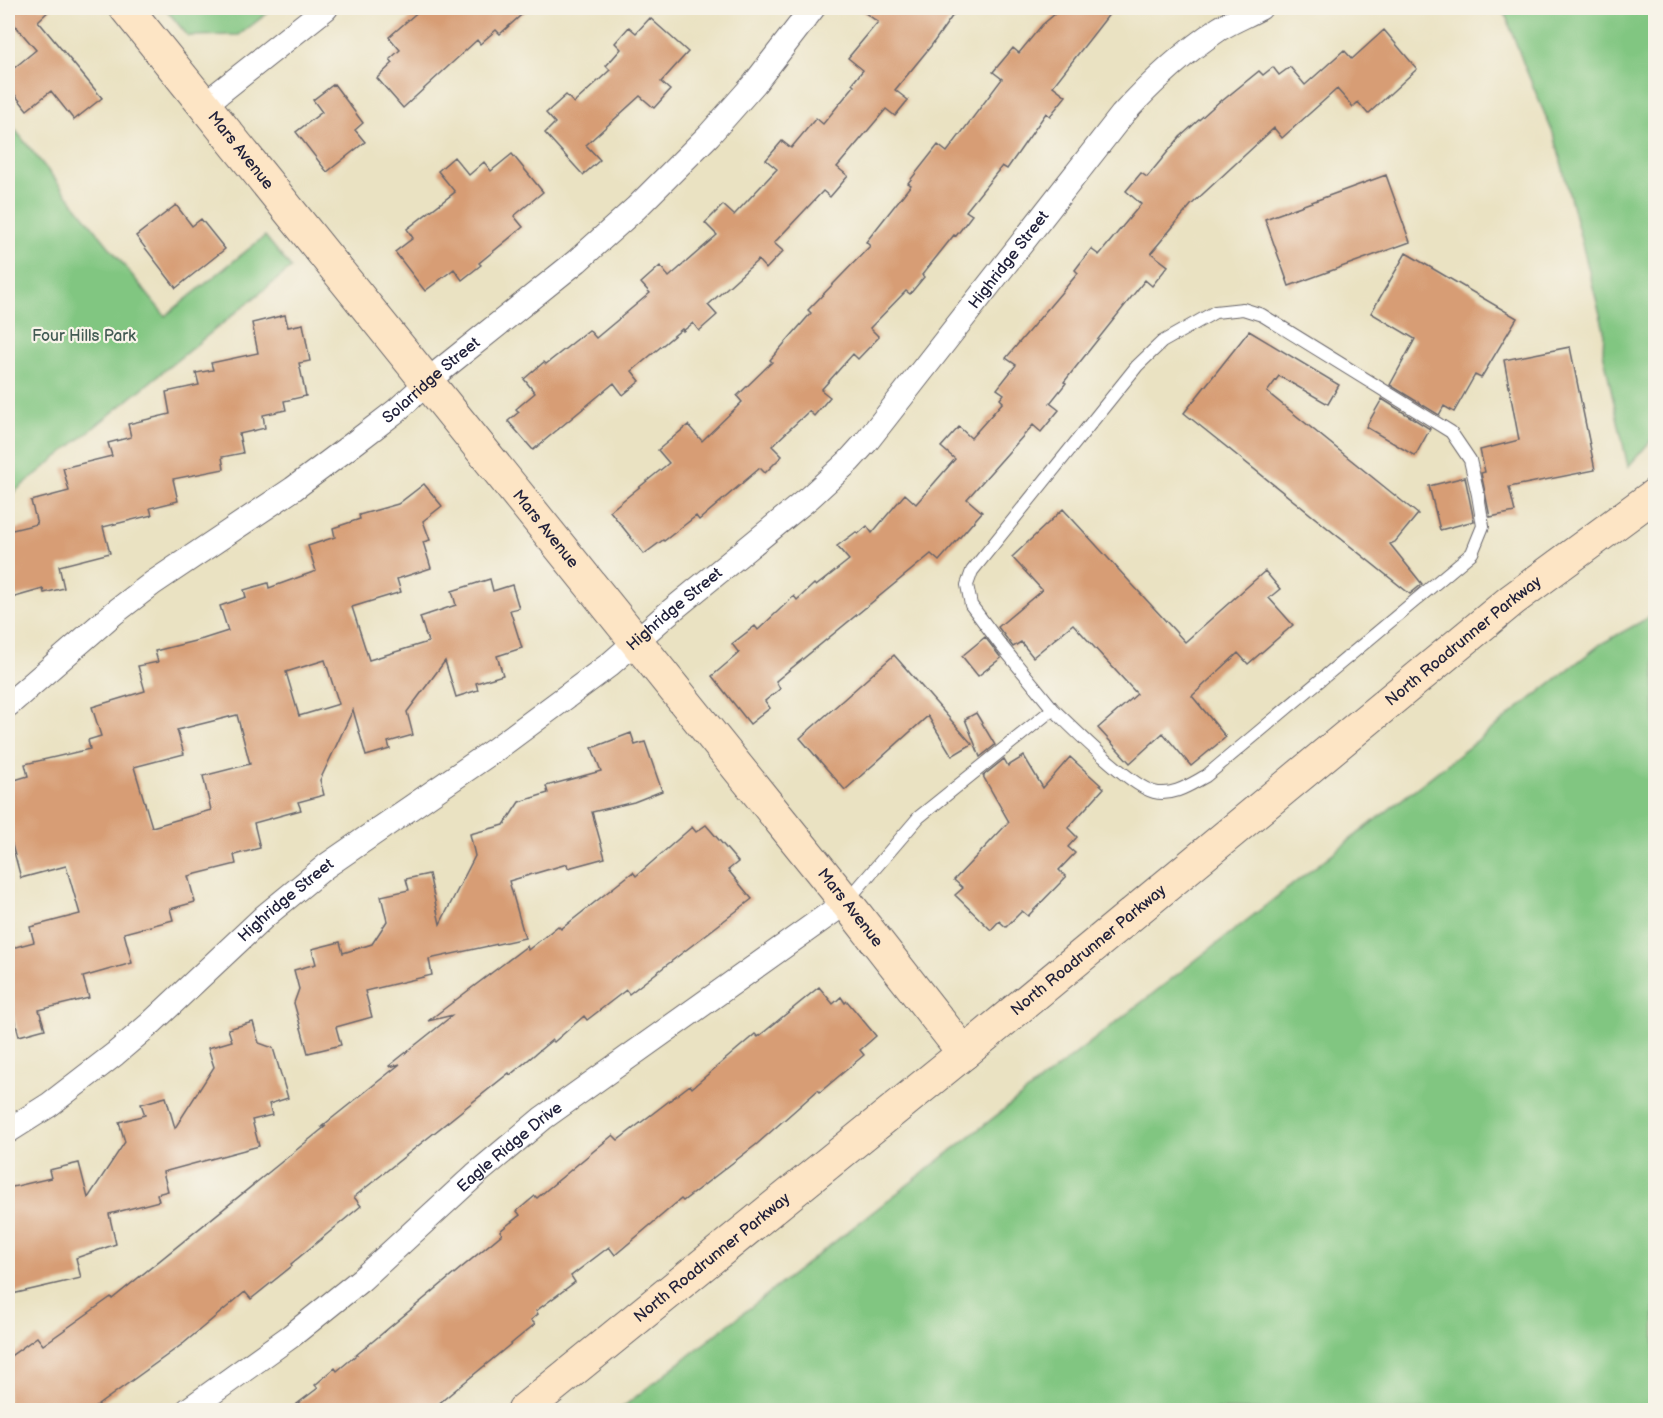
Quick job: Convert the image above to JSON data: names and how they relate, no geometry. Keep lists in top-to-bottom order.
{
  "streets": {
    "street": [
      "Mars Avenue",
      "Highridge Street",
      "Solarridge Street",
      "North Roadrunner Parkway",
      "Eagle Ridge Drive"
    ]
  },
  "crossings": [
    ["Mars Avenue", "Highridge Street"],
    ["Mars Avenue", "Solarridge Street"],
    ["Mars Avenue", "North Roadrunner Parkway"],
    ["Mars Avenue", "Eagle Ridge Drive"]
  ],
  "parks": ["Four Hills Park"]
}
